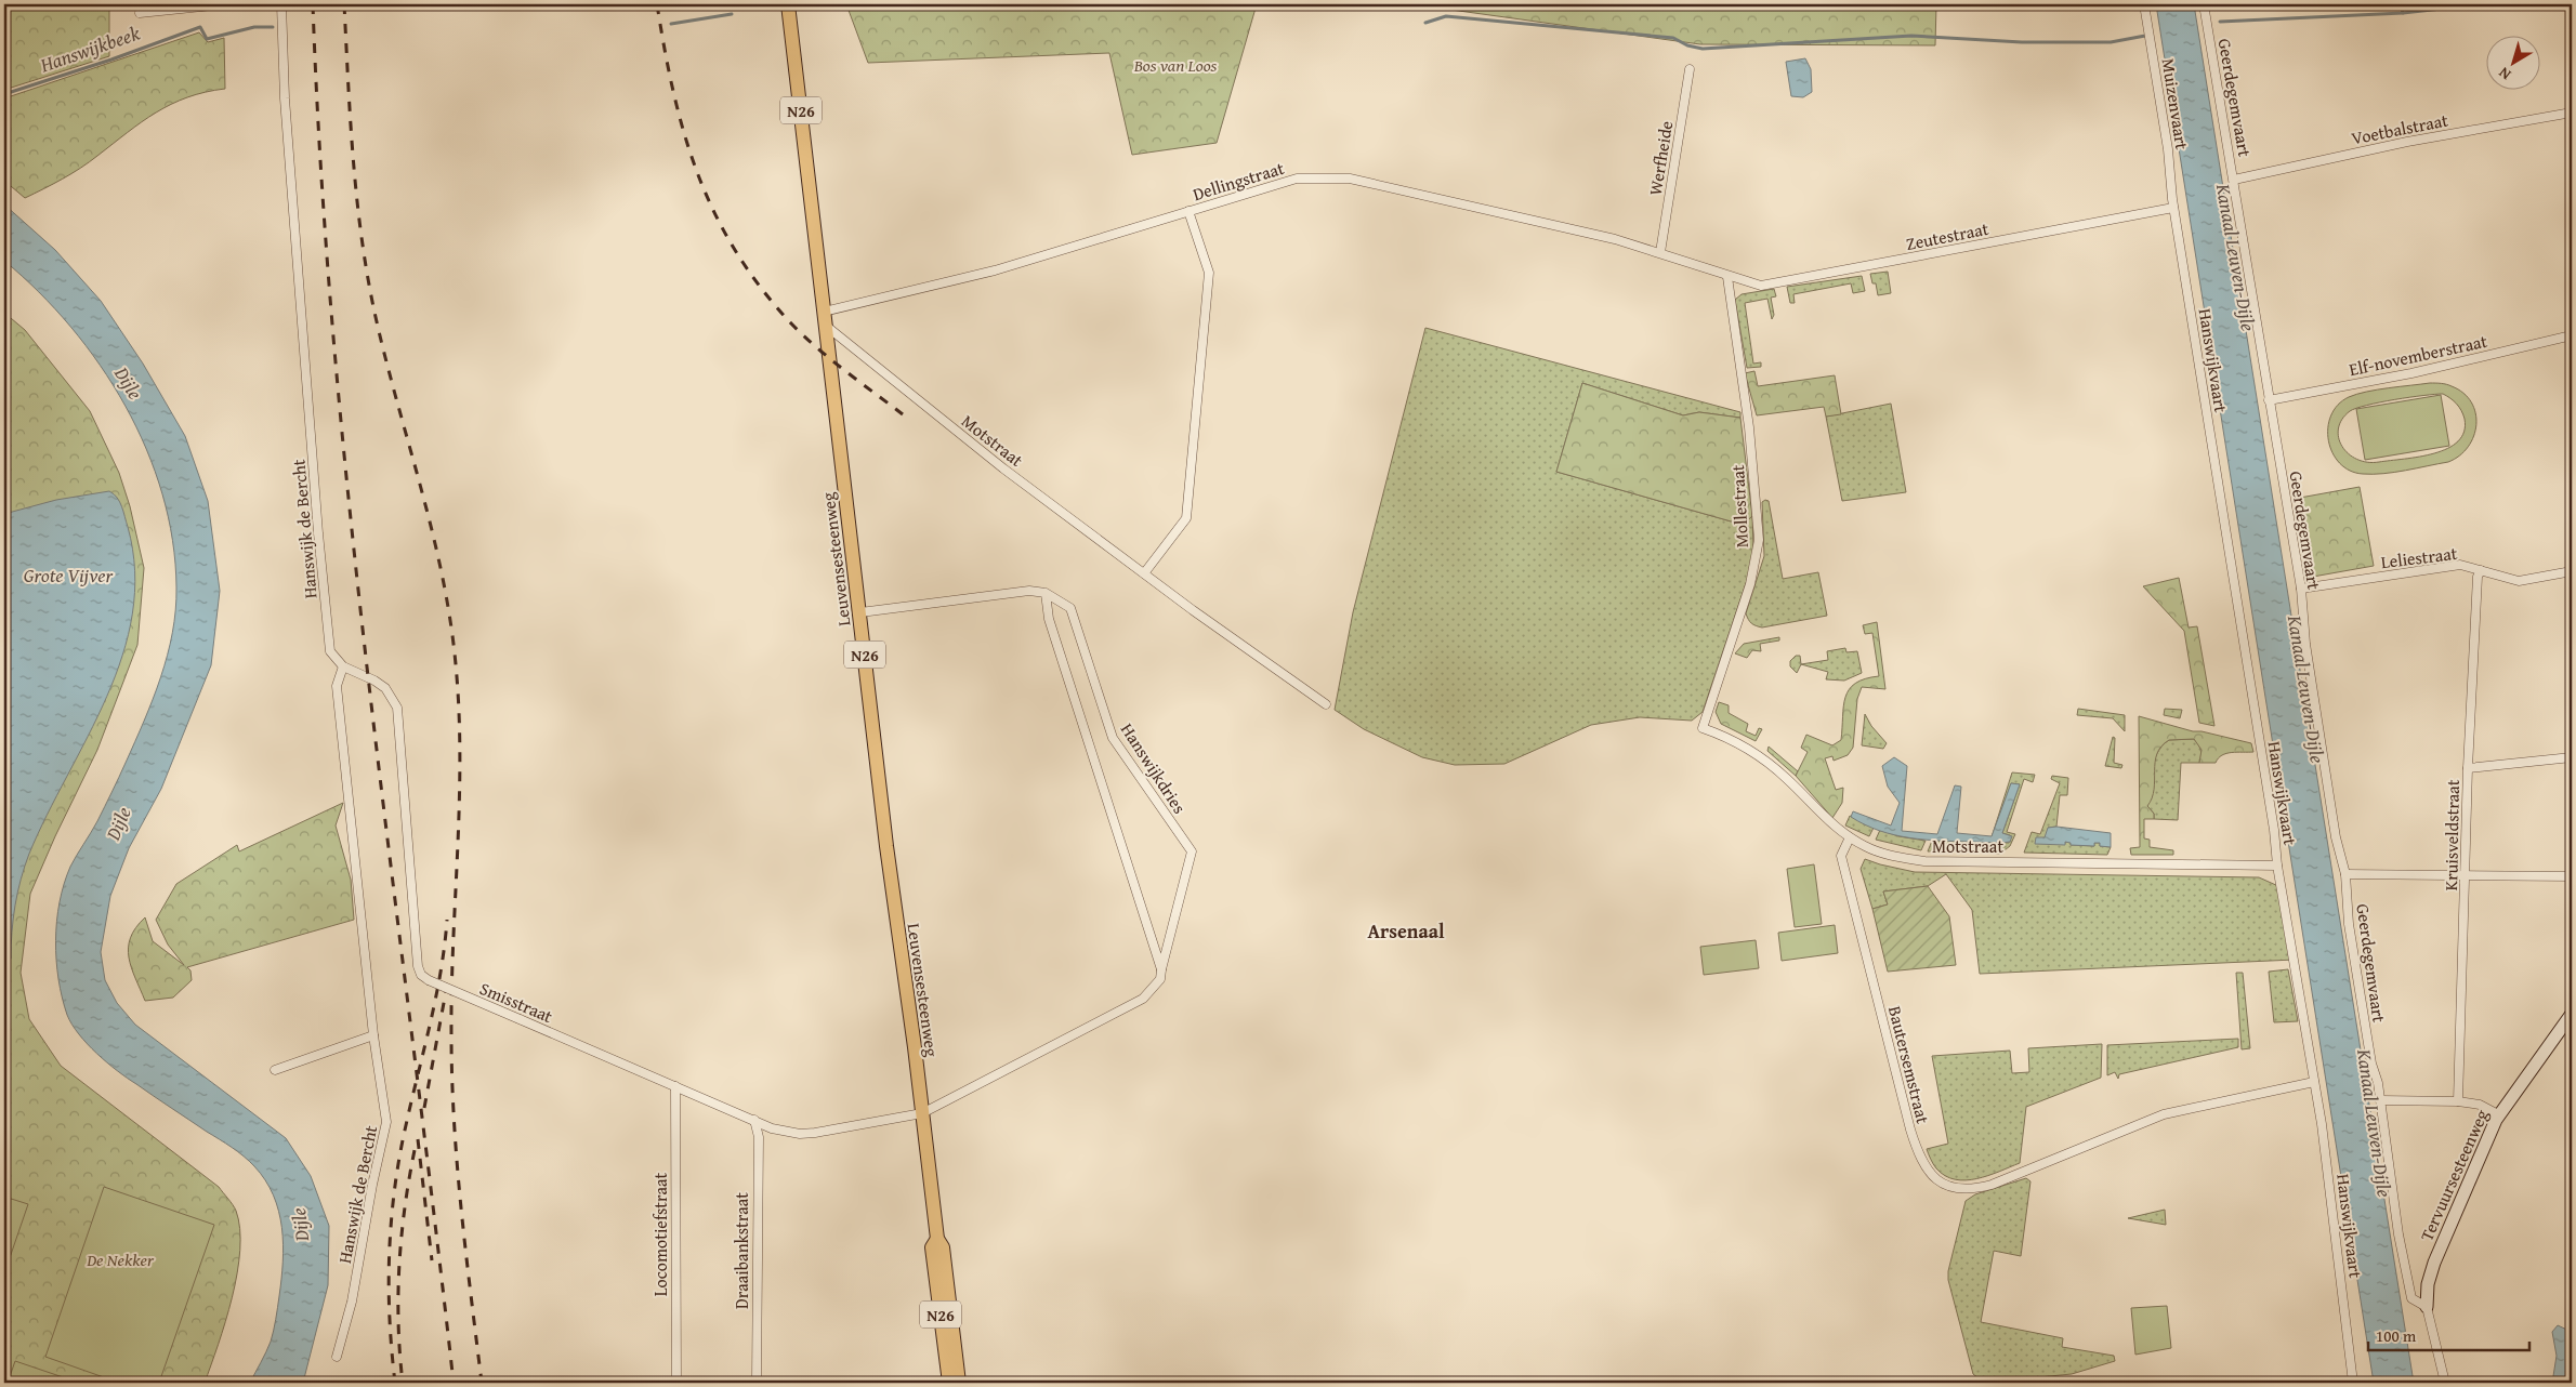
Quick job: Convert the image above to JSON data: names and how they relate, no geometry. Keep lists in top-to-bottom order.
{
  "streets": {
    "main road": ["N26", "Leuvensesteenweg"],
    "street": [
      "Geerdegemvaart",
      "Muizenvaart",
      "Voetbalstraat",
      "Werfheide",
      "Dellingstraat",
      "Zeutestraat",
      "Elf-novemberstraat",
      "Hanswijkvaart",
      "Motstraat",
      "Mollestraat",
      "Hanswijk de Bercht",
      "Leliestraat",
      "Hanswijkdries",
      "Kruisveldstraat",
      "Smisstraat",
      "Bautersemstraat",
      "Tervuursesteenweg",
      "Locomotiefstraat",
      "Draaibankstraat"
    ]
  },
  "crossings": [
    ["Geerdegemvaart", "Voetbalstraat"],
    ["Geerdegemvaart", "Elf-novemberstraat"],
    ["Geerdegemvaart", "Leliestraat"],
    ["Geerdegemvaart", "Tervuursesteenweg"],
    ["Muizenvaart", "Zeutestraat"],
    ["Muizenvaart", "Hanswijkvaart"],
    ["Werfheide", "Dellingstraat"],
    ["Dellingstraat", "Zeutestraat"],
    ["Dellingstraat", "Motstraat"],
    ["Dellingstraat", "Mollestraat"],
    ["Dellingstraat", "Leuvensesteenweg"],
    ["Zeutestraat", "Hanswijkvaart"],
    ["Zeutestraat", "Mollestraat"],
    ["Hanswijkvaart", "Motstraat"],
    ["Hanswijkvaart", "Bautersemstraat"],
    ["Motstraat", "Mollestraat"],
    ["Motstraat", "Leuvensesteenweg"],
    ["Motstraat", "Bautersemstraat"],
    ["Hanswijk de Bercht", "Smisstraat"],
    ["Leliestraat", "Kruisveldstraat"],
    ["Leuvensesteenweg", "Hanswijkdries"],
    ["Leuvensesteenweg", "Smisstraat"],
    ["Hanswijkdries", "Smisstraat"],
    ["Smisstraat", "Locomotiefstraat"],
    ["Smisstraat", "Draaibankstraat"]
  ],
  "districts": ["Arsenaal"],
  "water": [
    "Hanswijkbeek",
    "Kanaal Leuven-Dijle",
    "Dijle",
    "Grote Vijver"
  ],
  "parks": ["Bos van Loos", "De Nekker"],
  "scale_bar": "100 m",
  "north": "bottom left"
}
